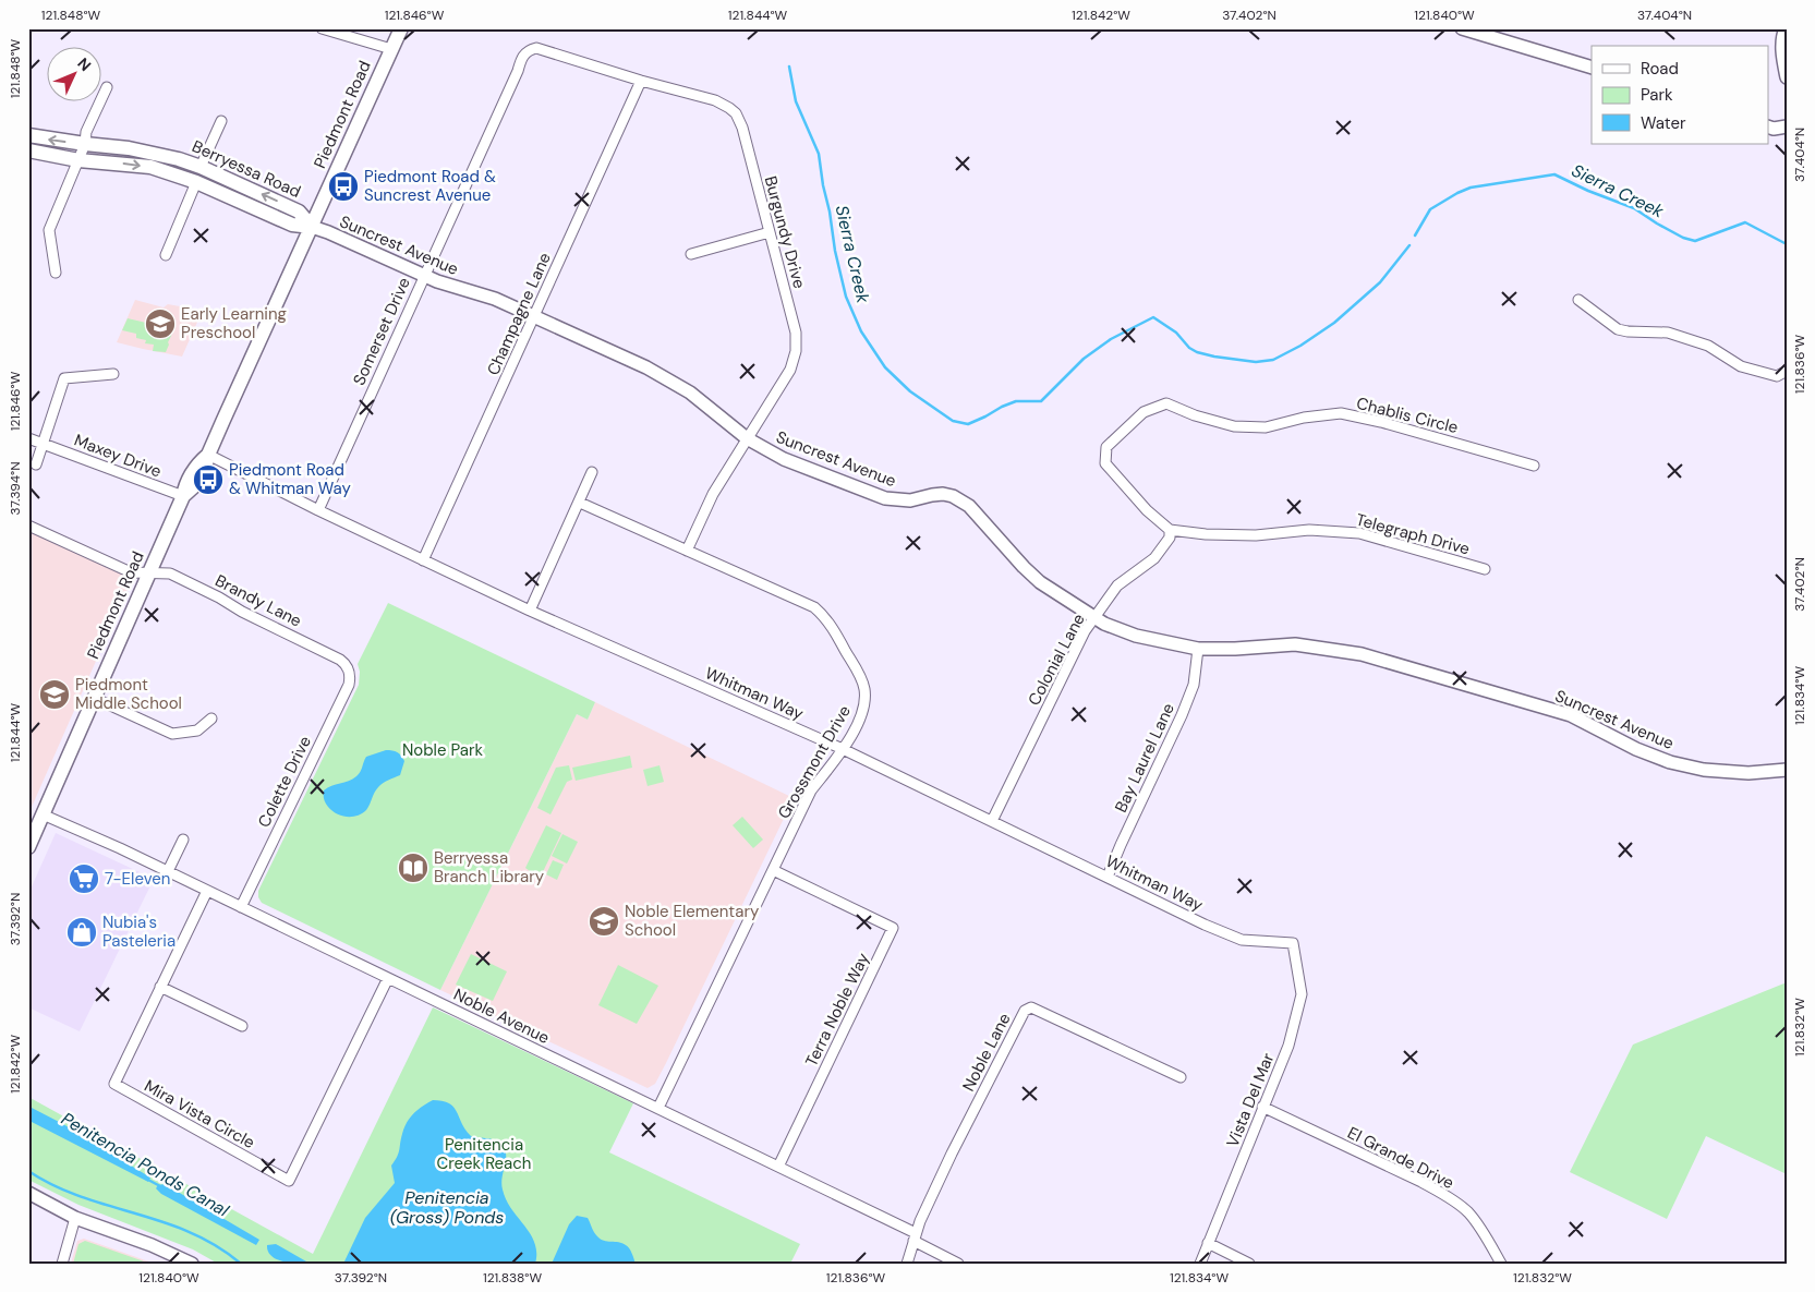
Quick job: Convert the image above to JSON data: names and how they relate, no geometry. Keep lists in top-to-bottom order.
{
  "streets": {
    "main road": ["Piedmont Road", "Berryessa Road"],
    "street": [
      "Burgundy Drive",
      "Suncrest Avenue",
      "Champagne Lane",
      "Somerset Drive",
      "Chablis Circle",
      "Maxey Drive",
      "Telegraph Drive",
      "Brandy Lane",
      "Colonial Lane",
      "Whitman Way",
      "Bay Laurel Lane",
      "Grossmont Drive",
      "Colette Drive",
      "Terra Noble Way",
      "Noble Avenue",
      "Noble Lane",
      "Vista Del Mar",
      "Mira Vista Circle",
      "El Grande Drive"
    ]
  },
  "crossings": [
    ["Piedmont Road", "Berryessa Road"],
    ["Piedmont Road", "Suncrest Avenue"],
    ["Piedmont Road", "Maxey Drive"],
    ["Piedmont Road", "Brandy Lane"],
    ["Piedmont Road", "Whitman Way"],
    ["Piedmont Road", "Noble Avenue"],
    ["Berryessa Road", "Suncrest Avenue"],
    ["Burgundy Drive", "Suncrest Avenue"],
    ["Burgundy Drive", "Champagne Lane"],
    ["Burgundy Drive", "Somerset Drive"],
    ["Burgundy Drive", "Grossmont Drive"],
    ["Suncrest Avenue", "Champagne Lane"],
    ["Suncrest Avenue", "Somerset Drive"],
    ["Suncrest Avenue", "Colonial Lane"],
    ["Suncrest Avenue", "Bay Laurel Lane"],
    ["Champagne Lane", "Whitman Way"],
    ["Somerset Drive", "Whitman Way"],
    ["Chablis Circle", "Telegraph Drive"],
    ["Chablis Circle", "Colonial Lane"],
    ["Telegraph Drive", "Colonial Lane"],
    ["Brandy Lane", "Colette Drive"],
    ["Colonial Lane", "Whitman Way"],
    ["Whitman Way", "Bay Laurel Lane"],
    ["Whitman Way", "Grossmont Drive"],
    ["Whitman Way", "Vista Del Mar"],
    ["Grossmont Drive", "Terra Noble Way"],
    ["Grossmont Drive", "Noble Avenue"],
    ["Colette Drive", "Noble Avenue"],
    ["Terra Noble Way", "Noble Avenue"],
    ["Noble Avenue", "Noble Lane"],
    ["Noble Avenue", "Mira Vista Circle"],
    ["Vista Del Mar", "El Grande Drive"]
  ],
  "water": ["Sierra Creek", "Penitencia Ponds Canal", "Penitencia (Gross) Ponds"],
  "parks": ["Noble Park", "Penitencia Creek Reach"],
  "places": {
    "bus stop": ["Piedmont Road & Suncrest Avenue", "Piedmont Road & Whitman Way"],
    "school or university": ["Early Learning Preschool", "Piedmont Middle School", "Noble Elementary School"],
    "library": ["Berryessa Branch Library"],
    "supermarket": ["7-Eleven"],
    "shop": ["Nubia's Pasteleria"]
  },
  "legend": ["Road", "Park", "Water"],
  "north": "top right",
  "coordinates": [
    "121.848°W",
    "121.846°W",
    "121.844°W",
    "121.842°W",
    "37.402°N",
    "121.840°W",
    "37.404°N",
    "121.836°W",
    "37.394°N",
    "121.834°W",
    "37.392°N",
    "121.832°W",
    "121.838°W"
  ]
}
